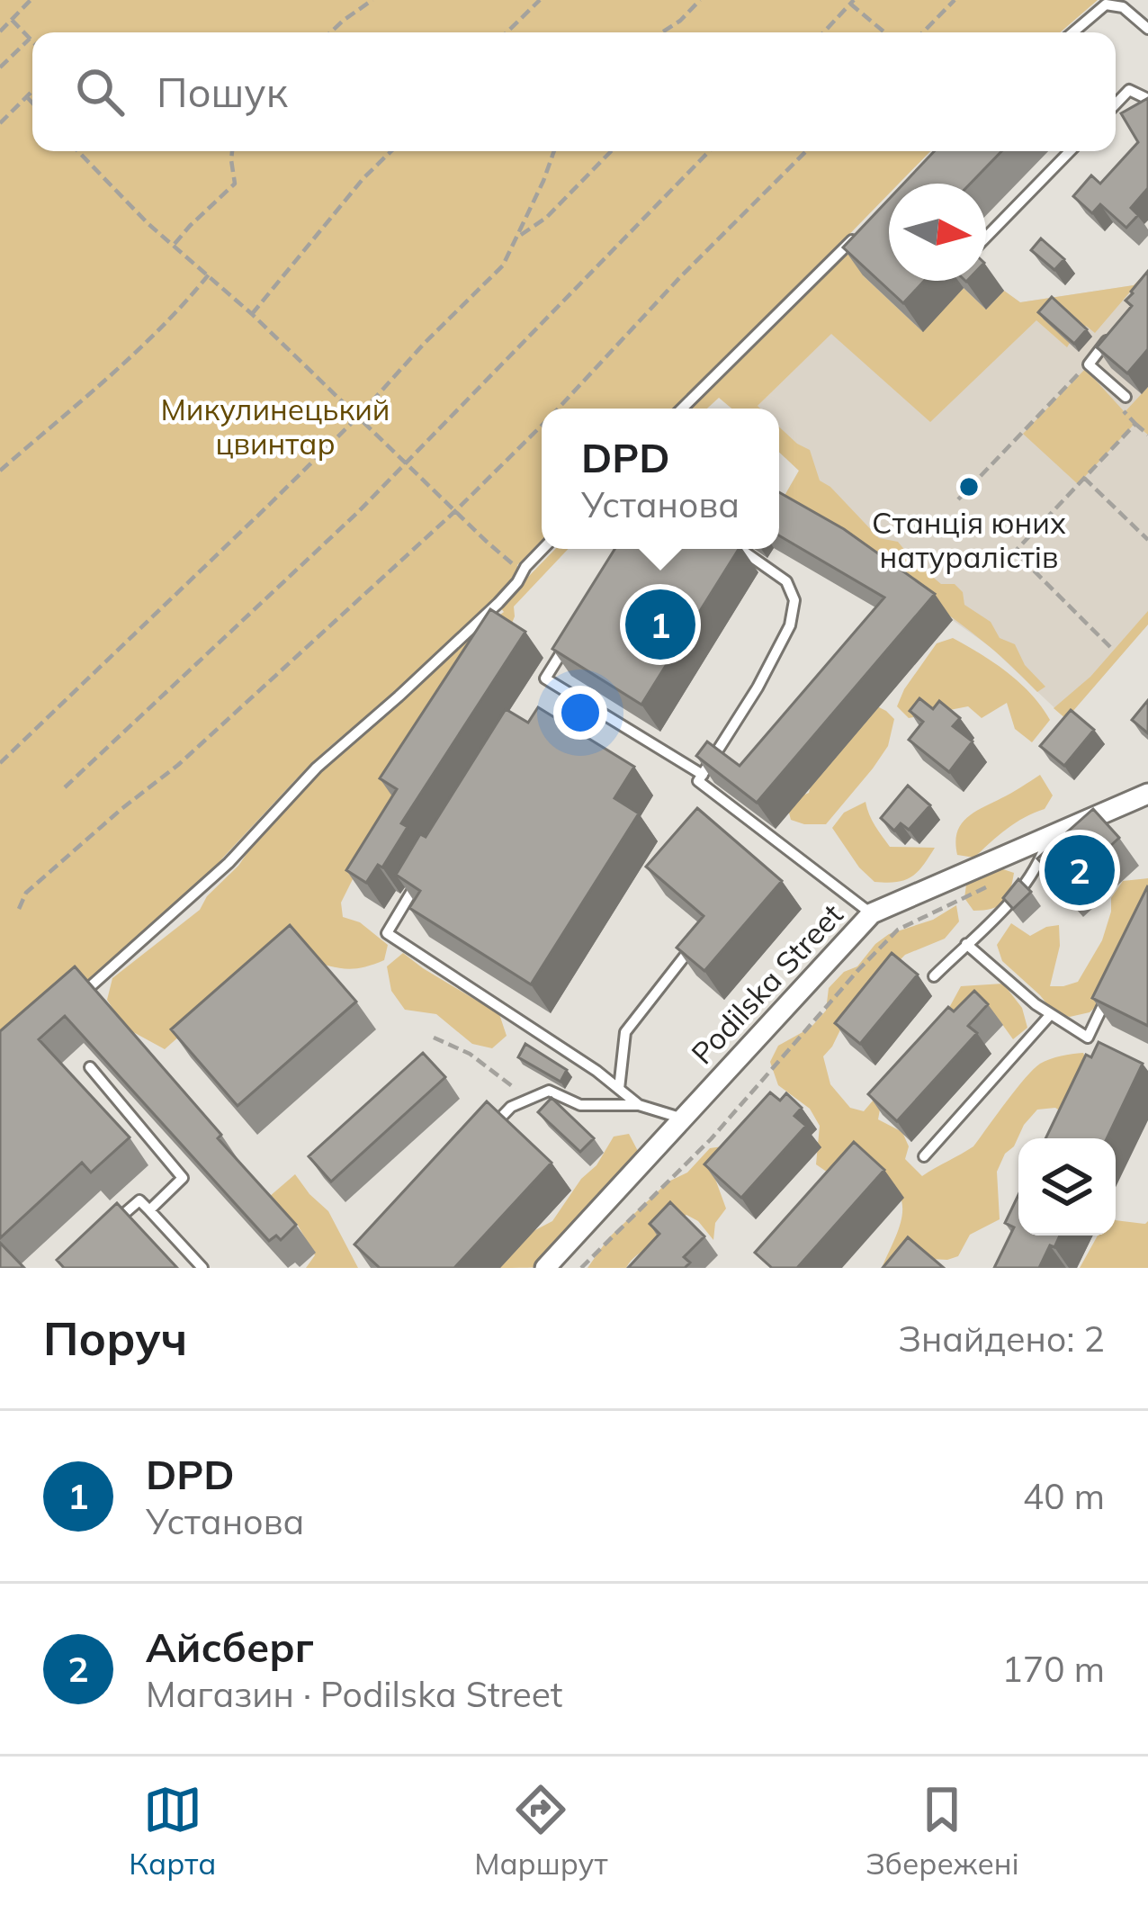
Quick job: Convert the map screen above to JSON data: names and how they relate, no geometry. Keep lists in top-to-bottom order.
{
  "streets": {
    "street": ["Podilska Street"]
  },
  "parks": ["Микулинецький цвинтар"],
  "places": ["Станція юних натуралістів"],
  "north": "right",
  "page": {
    "search": "Пошук",
    "popup": ["DPD", "Установа"],
    "pins": ["1", "2"],
    "heading": ["Поруч", "Знайдено: 2"],
    "list": [
      {
        "mark": "1",
        "name": "DPD",
        "note": "Установа",
        "value": "40 m"
      },
      {
        "mark": "2",
        "name": "Айсберг",
        "note": "Магазин · Podilska Street",
        "value": "170 m"
      }
    ],
    "nav": ["Карта", "Маршрут", "Збережені"]
  }
}
